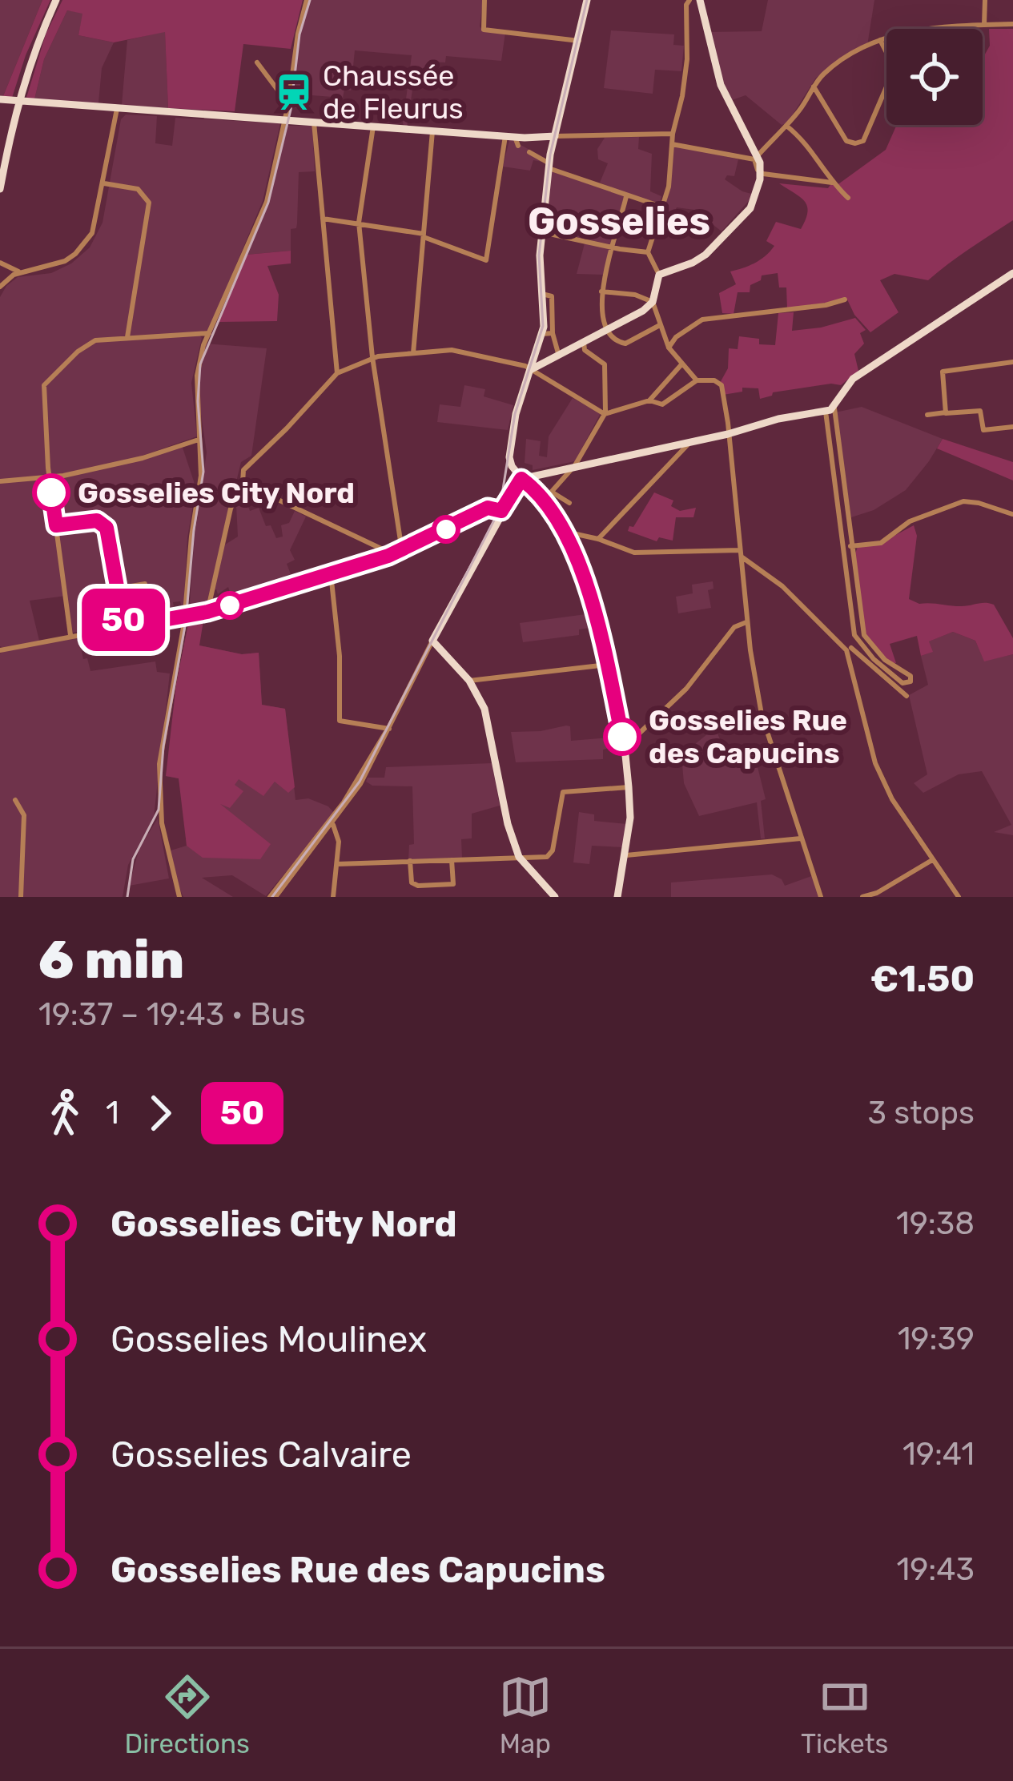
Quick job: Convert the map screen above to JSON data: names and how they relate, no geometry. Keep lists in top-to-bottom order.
{
  "districts": ["Gosselies"],
  "places": {
    "station": ["Chaussée de Fleurus"],
    "other": ["Gosselies City Nord", "Gosselies Rue des Capucins"]
  },
  "lines": ["bus line 50"],
  "page": {
    "on_map": "50",
    "heading": ["6 min", "19:37 – 19:43 · Bus", "€1.50"],
    "legs": ["1", "50", "3 stops"],
    "list": [
      {
        "name": "Gosselies City Nord",
        "value": "19:38"
      },
      {
        "name": "Gosselies Moulinex",
        "value": "19:39"
      },
      {
        "name": "Gosselies Calvaire",
        "value": "19:41"
      },
      {
        "name": "Gosselies Rue des Capucins",
        "value": "19:43"
      }
    ],
    "tabs": ["Directions", "Map", "Tickets"]
  }
}
